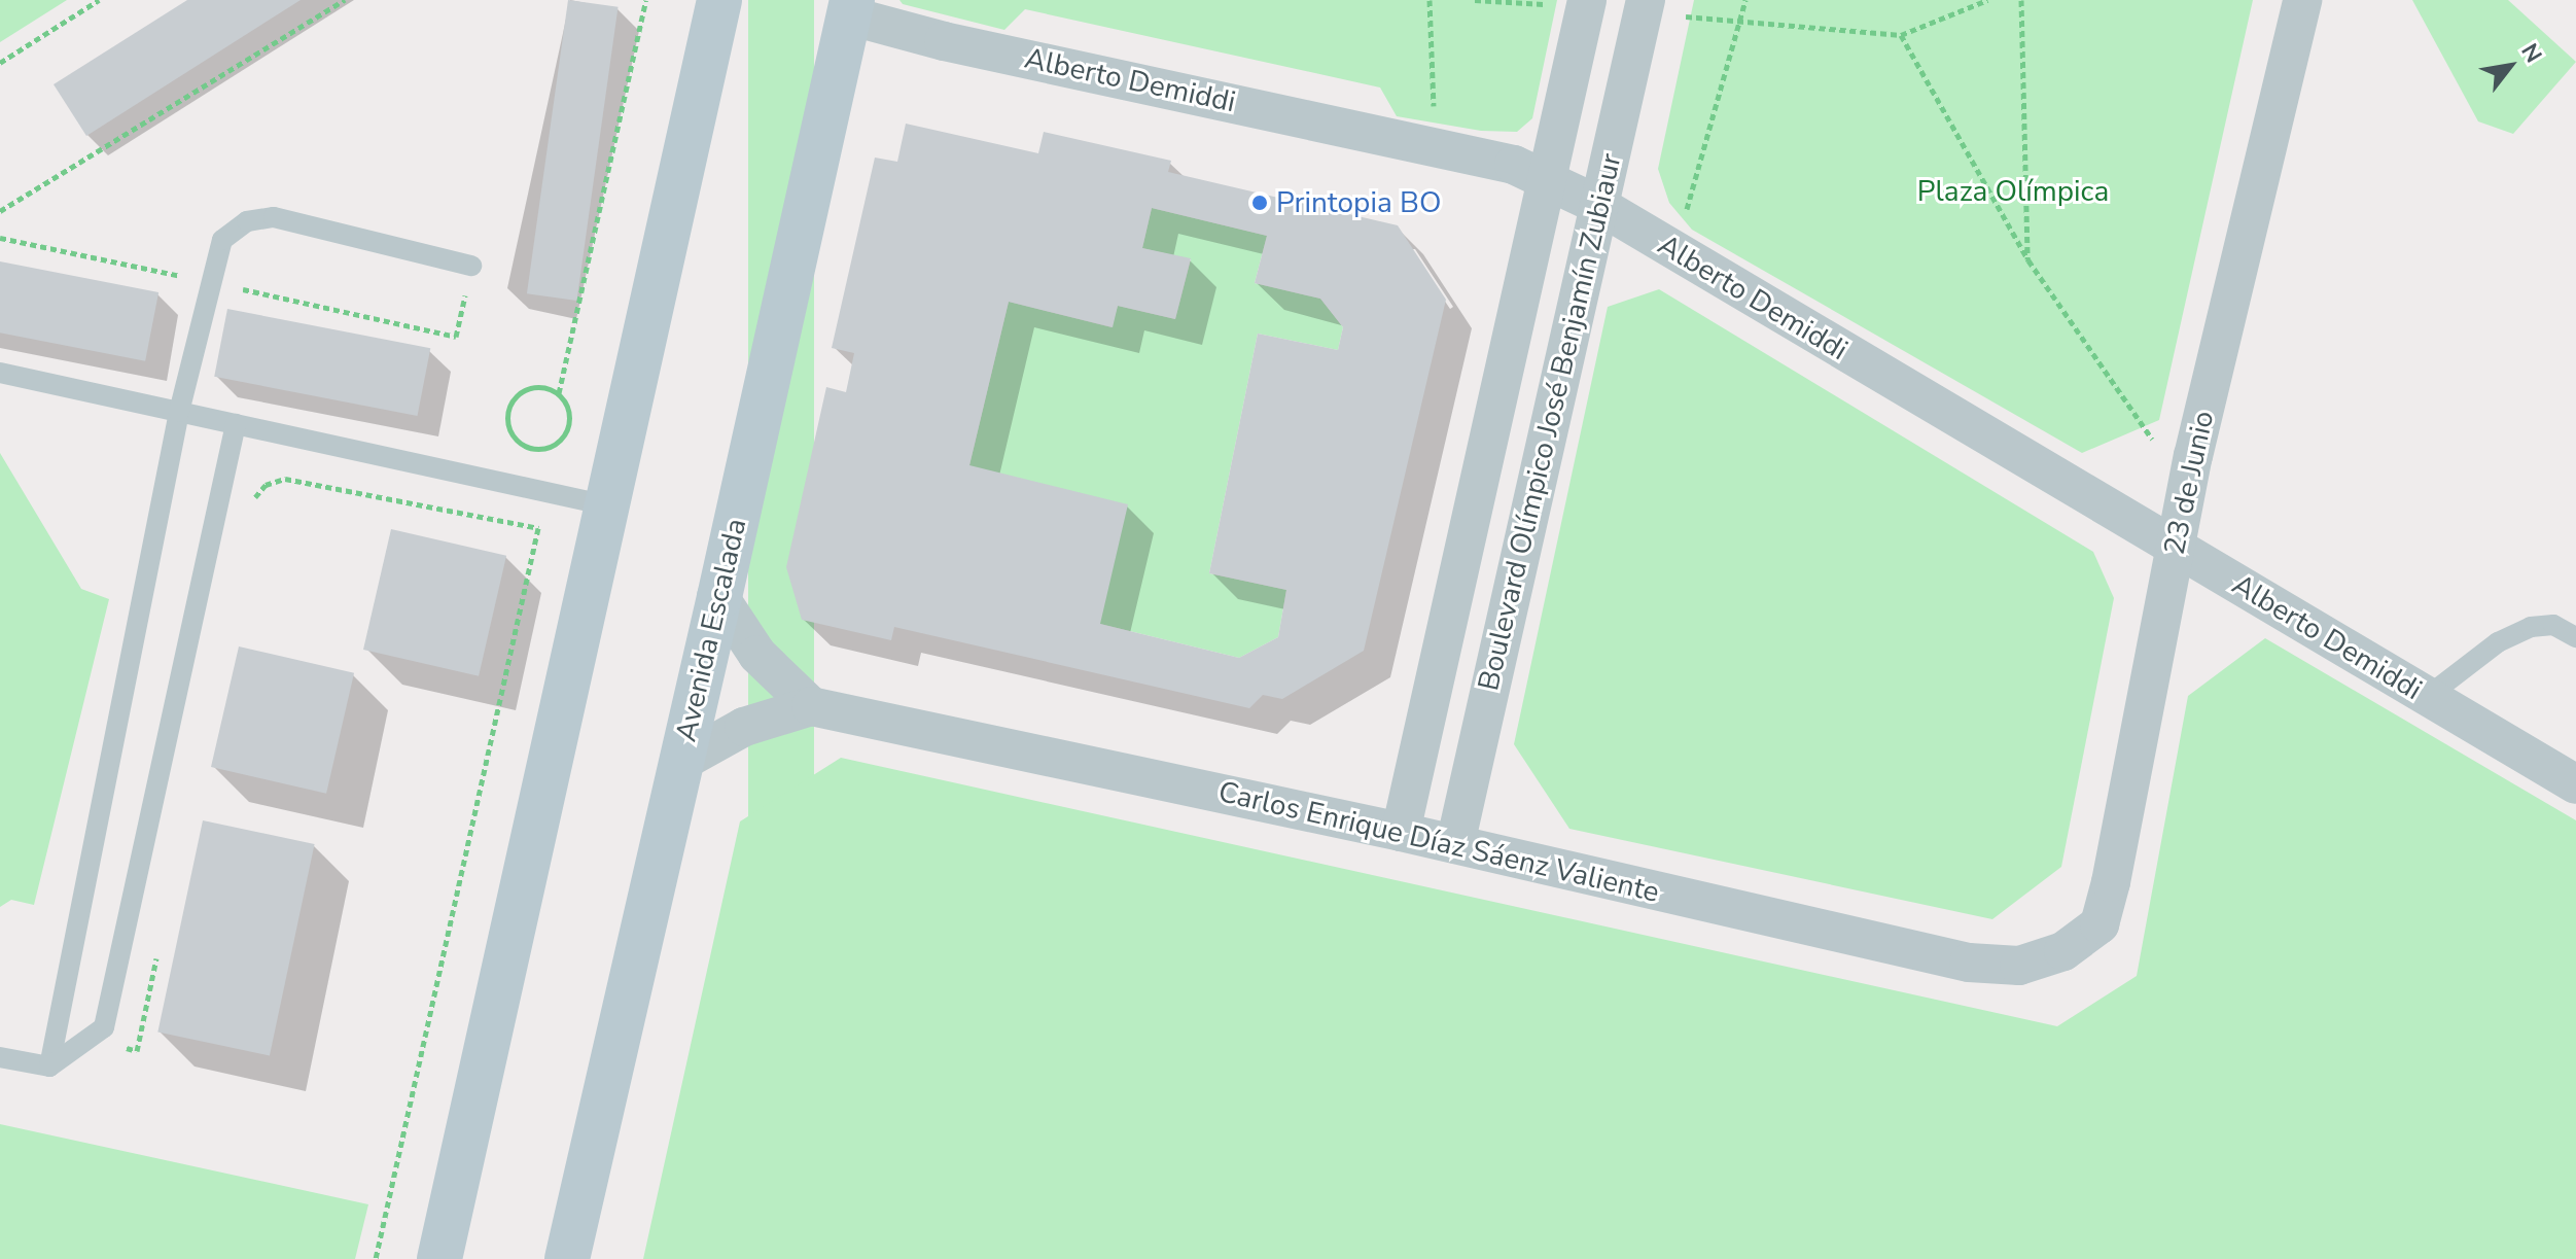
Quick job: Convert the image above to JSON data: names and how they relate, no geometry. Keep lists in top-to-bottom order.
{
  "streets": {
    "main road": ["Avenida Escalada"],
    "street": [
      "Alberto Demiddi",
      "Boulevard Olímpico José Benjamín Zubiaur",
      "23 de Junio",
      "Carlos Enrique Díaz Sáenz Valiente"
    ]
  },
  "crossings": [
    ["Alberto Demiddi", "Boulevard Olímpico José Benjamín Zubiaur"],
    ["Alberto Demiddi", "23 de Junio"],
    ["Alberto Demiddi", "Avenida Escalada"],
    ["Boulevard Olímpico José Benjamín Zubiaur", "Carlos Enrique Díaz Sáenz Valiente"],
    ["23 de Junio", "Carlos Enrique Díaz Sáenz Valiente"],
    ["Avenida Escalada", "Carlos Enrique Díaz Sáenz Valiente"]
  ],
  "parks": ["Plaza Olímpica"],
  "places": ["Printopia BO"],
  "north": "top right"
}
